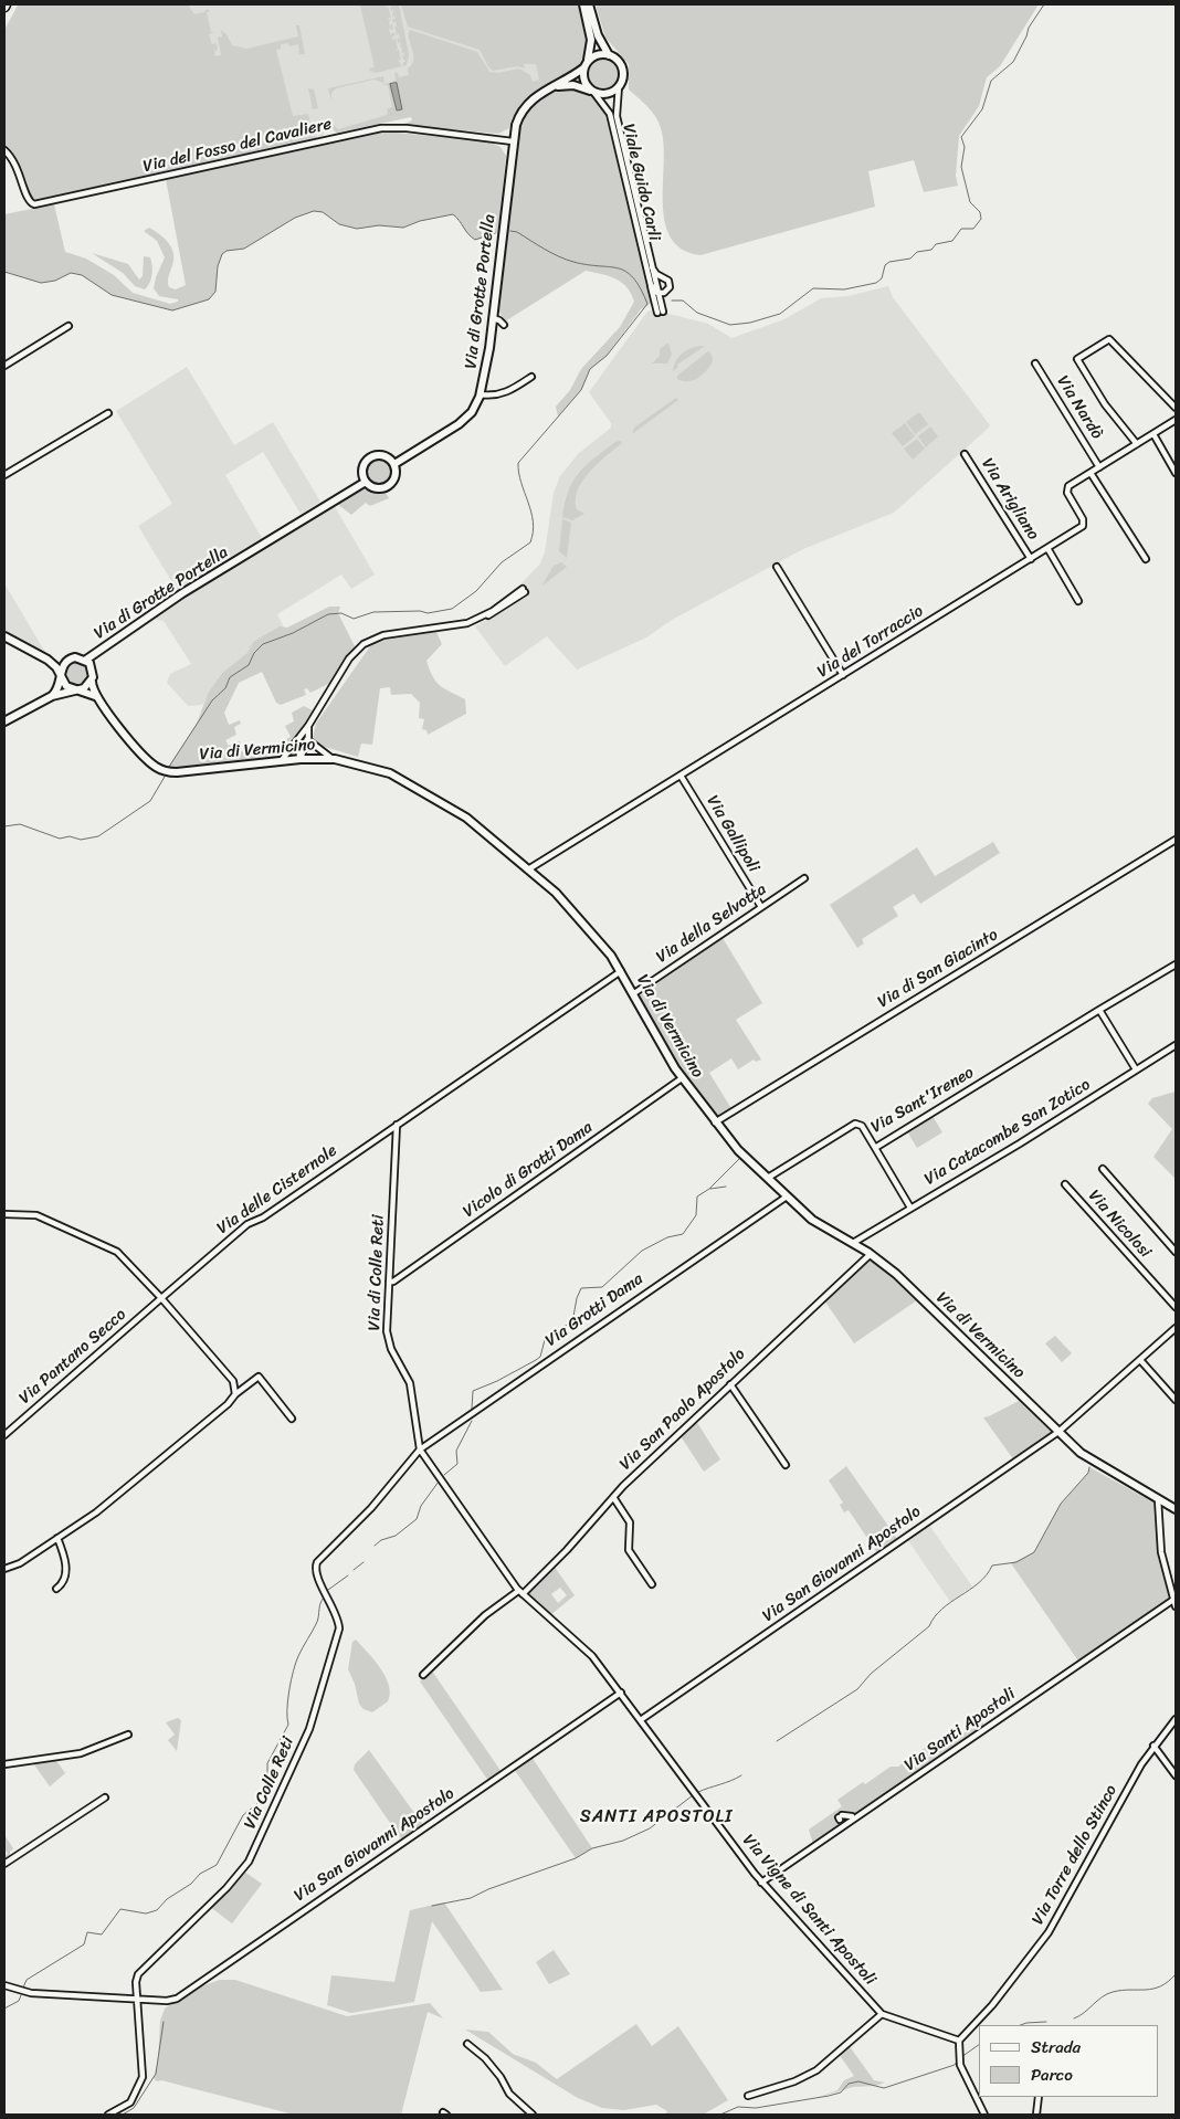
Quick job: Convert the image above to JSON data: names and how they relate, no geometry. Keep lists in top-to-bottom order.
{
  "streets": {
    "main road": ["Via di Grotte Portella", "Via di Vermicino"],
    "street": [
      "Via del Fosso del Cavaliere",
      "Viale Guido Carli",
      "Via Nardò",
      "Via Arigliano",
      "Via del Torraccio",
      "Via Gallipoli",
      "Via della Selvotta",
      "Via di San Giacinto",
      "Via Sant'Ireneo",
      "Via Catacombe San Zotico",
      "Vicolo di Grotti Dama",
      "Via delle Cisternole",
      "Via Nicolosi",
      "Via di Colle Reti",
      "Via Grotti Dama",
      "Via Pantano Secco",
      "Via San Paolo Apostolo",
      "Via San Giovanni Apostolo",
      "Via Santi Apostoli",
      "Via Colle Reti",
      "Via Torre dello Stinco",
      "Via Vigne di Santi Apostoli"
    ]
  },
  "crossings": [
    ["Via del Fosso del Cavaliere", "Via di Grotte Portella"],
    ["Viale Guido Carli", "Via di Grotte Portella"],
    ["Via di Grotte Portella", "Via di Vermicino"],
    ["Via Nardò", "Via del Torraccio"],
    ["Via Arigliano", "Via del Torraccio"],
    ["Via del Torraccio", "Via di Vermicino"],
    ["Via del Torraccio", "Via Gallipoli"],
    ["Via di Vermicino", "Via della Selvotta"],
    ["Via di Vermicino", "Via di San Giacinto"],
    ["Via di Vermicino", "Via Sant'Ireneo"],
    ["Via di Vermicino", "Via Catacombe San Zotico"],
    ["Via di Vermicino", "Vicolo di Grotti Dama"],
    ["Via di Vermicino", "Via delle Cisternole"],
    ["Via di Vermicino", "Via Grotti Dama"],
    ["Via di Vermicino", "Via San Paolo Apostolo"],
    ["Via di Vermicino", "Via San Giovanni Apostolo"],
    ["Via Gallipoli", "Via della Selvotta"],
    ["Vicolo di Grotti Dama", "Via di Colle Reti"],
    ["Via delle Cisternole", "Via di Colle Reti"],
    ["Via delle Cisternole", "Via Pantano Secco"],
    ["Via di Colle Reti", "Via Grotti Dama"],
    ["Via di Colle Reti", "Via Colle Reti"],
    ["Via di Colle Reti", "Via Vigne di Santi Apostoli"],
    ["Via Grotti Dama", "Via Colle Reti"],
    ["Via Grotti Dama", "Via Vigne di Santi Apostoli"],
    ["Via San Paolo Apostolo", "Via Vigne di Santi Apostoli"],
    ["Via San Giovanni Apostolo", "Via Colle Reti"],
    ["Via San Giovanni Apostolo", "Via Vigne di Santi Apostoli"],
    ["Via Santi Apostoli", "Via Vigne di Santi Apostoli"],
    ["Via Colle Reti", "Via Vigne di Santi Apostoli"],
    ["Via Torre dello Stinco", "Via Vigne di Santi Apostoli"]
  ],
  "districts": ["SANTI APOSTOLI"],
  "legend": ["Strada", "Parco"]
}
